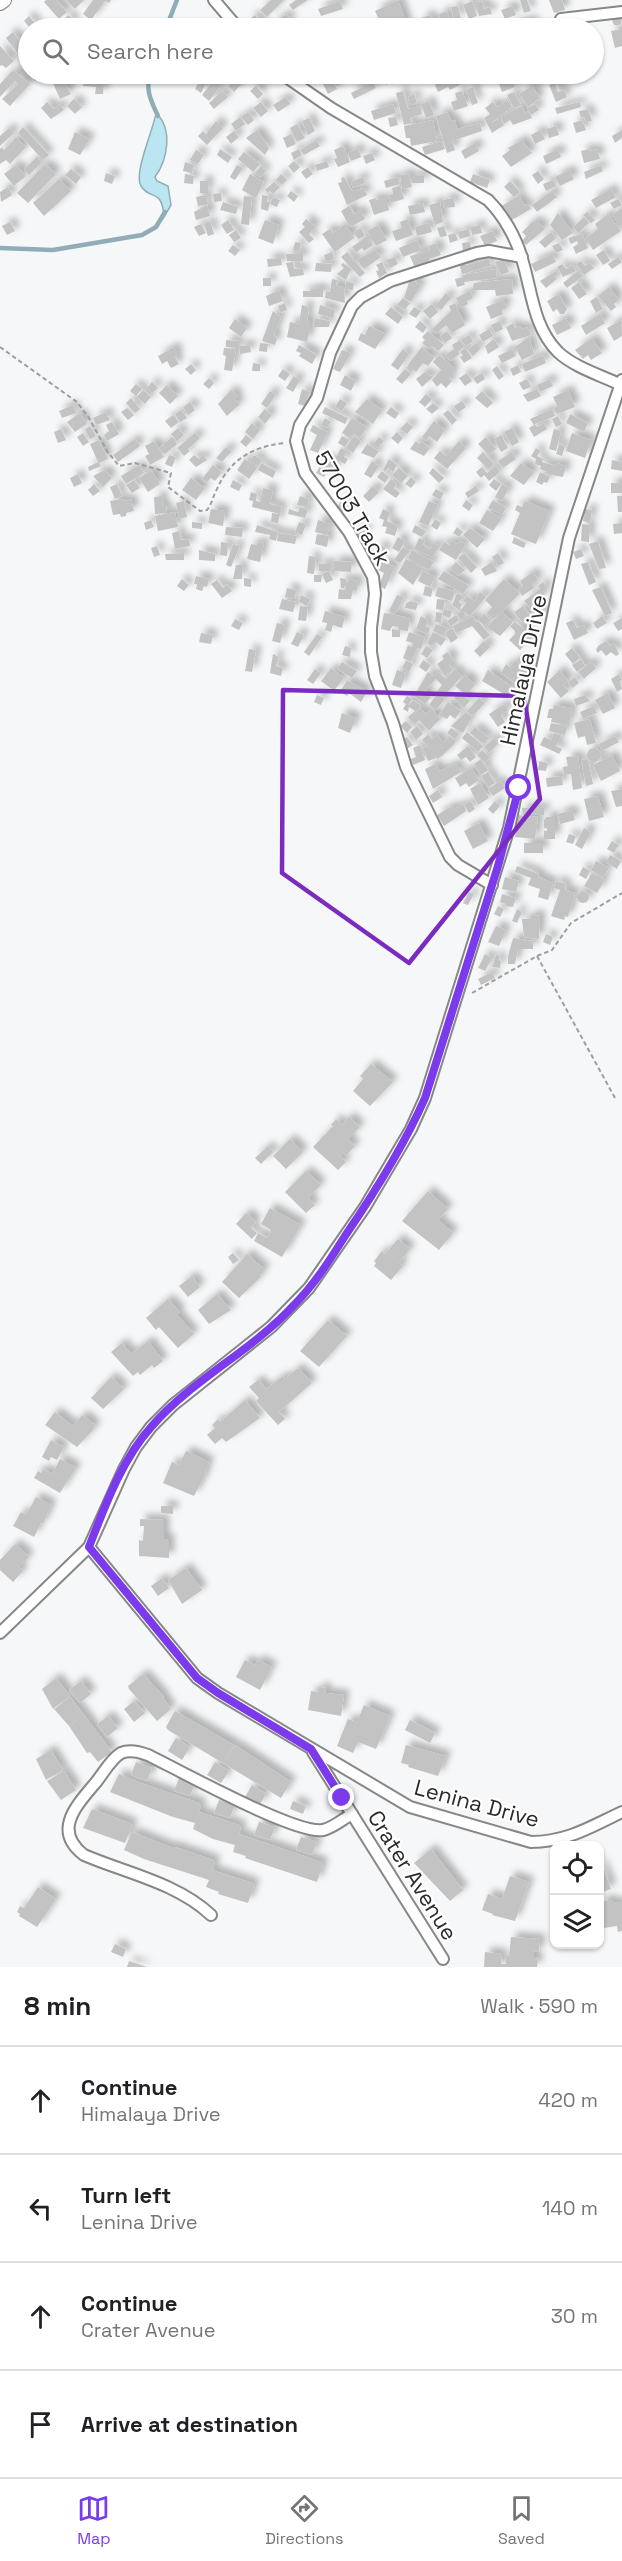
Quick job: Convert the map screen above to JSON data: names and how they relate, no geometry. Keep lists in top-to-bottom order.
{
  "streets": {
    "street": [
      "57003 Track",
      "Himalaya Drive",
      "Lenina Drive",
      "Crater Avenue"
    ]
  },
  "crossings": [
    ["57003 Track", "Himalaya Drive"],
    ["Himalaya Drive", "Lenina Drive"],
    ["Lenina Drive", "Crater Avenue"]
  ],
  "page": {
    "search": "Search here",
    "heading": ["8 min", "Walk · 590 m"],
    "list": [
      ["Continue", "Himalaya Drive", "420 m"],
      ["Turn left", "Lenina Drive", "140 m"],
      ["Continue", "Crater Avenue", "30 m"],
      "Arrive at destination"
    ],
    "nav": ["Map", "Directions", "Saved"]
  }
}
